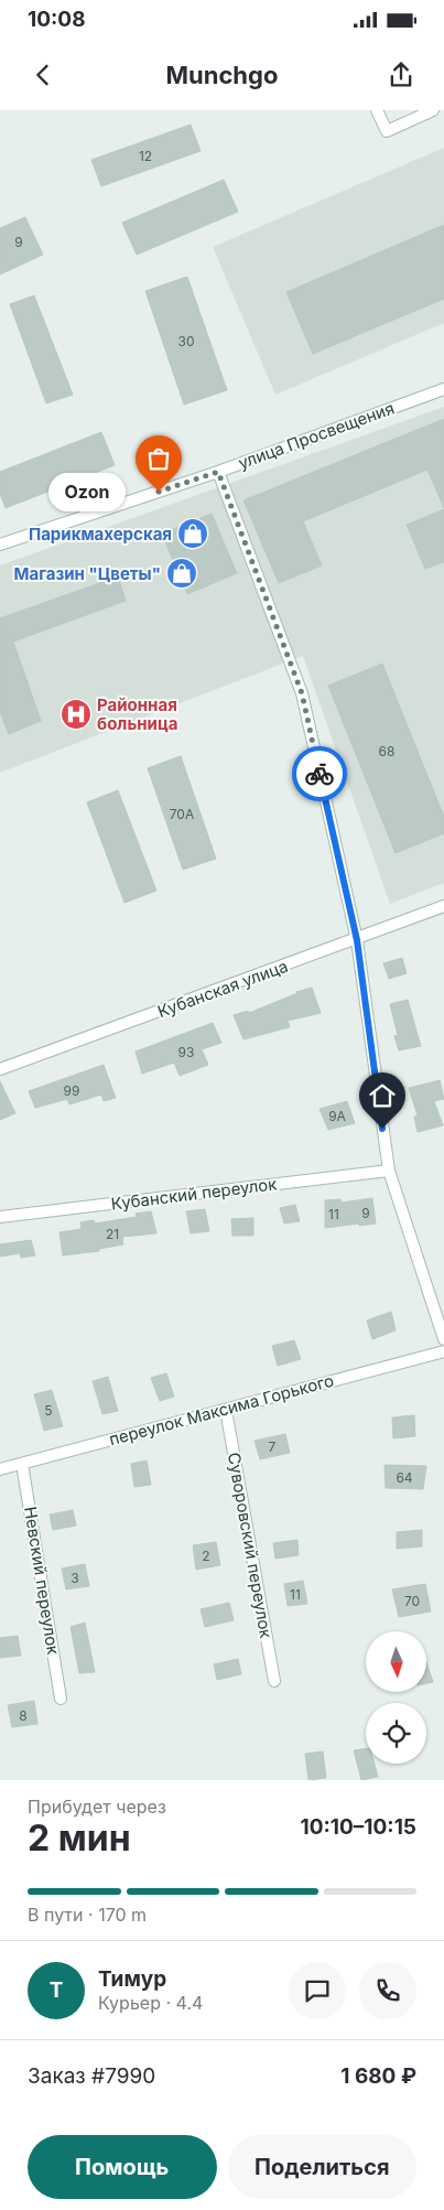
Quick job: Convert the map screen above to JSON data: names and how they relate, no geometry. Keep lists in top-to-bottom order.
{
  "streets": {
    "street": [
      "улица Просвещения",
      "Кубанская улица",
      "Кубанский переулок",
      "переулок Максима Горького",
      "Суворовский переулок",
      "Невский переулок"
    ]
  },
  "crossings": [
    ["переулок Максима Горького", "Суворовский переулок"],
    ["переулок Максима Горького", "Невский переулок"]
  ],
  "places": {
    "other": ["Ozon"],
    "shop": ["Парикмахерская", "Магазин \"Цветы\""],
    "hospital": ["Районная больница"]
  },
  "house_numbers": [
    "12",
    "9",
    "30",
    "68",
    "70А",
    "93",
    "99",
    "9А",
    "9",
    "11",
    "21",
    "5",
    "7",
    "64",
    "2",
    "3",
    "11",
    "70",
    "8"
  ],
  "north": "bottom",
  "page": {
    "status": "10:08",
    "header": "Munchgo",
    "bubble": "Ozon",
    "heading": ["2 мин", "Прибудет через", "10:10–10:15"],
    "panel": [
      "Тимур",
      "Курьер · 4.4",
      "Заказ #7990",
      "1 680 ₽"
    ],
    "bar": "В пути · 170 m",
    "round": "Т",
    "buttons": ["Помощь", "Поделиться"]
  }
}
